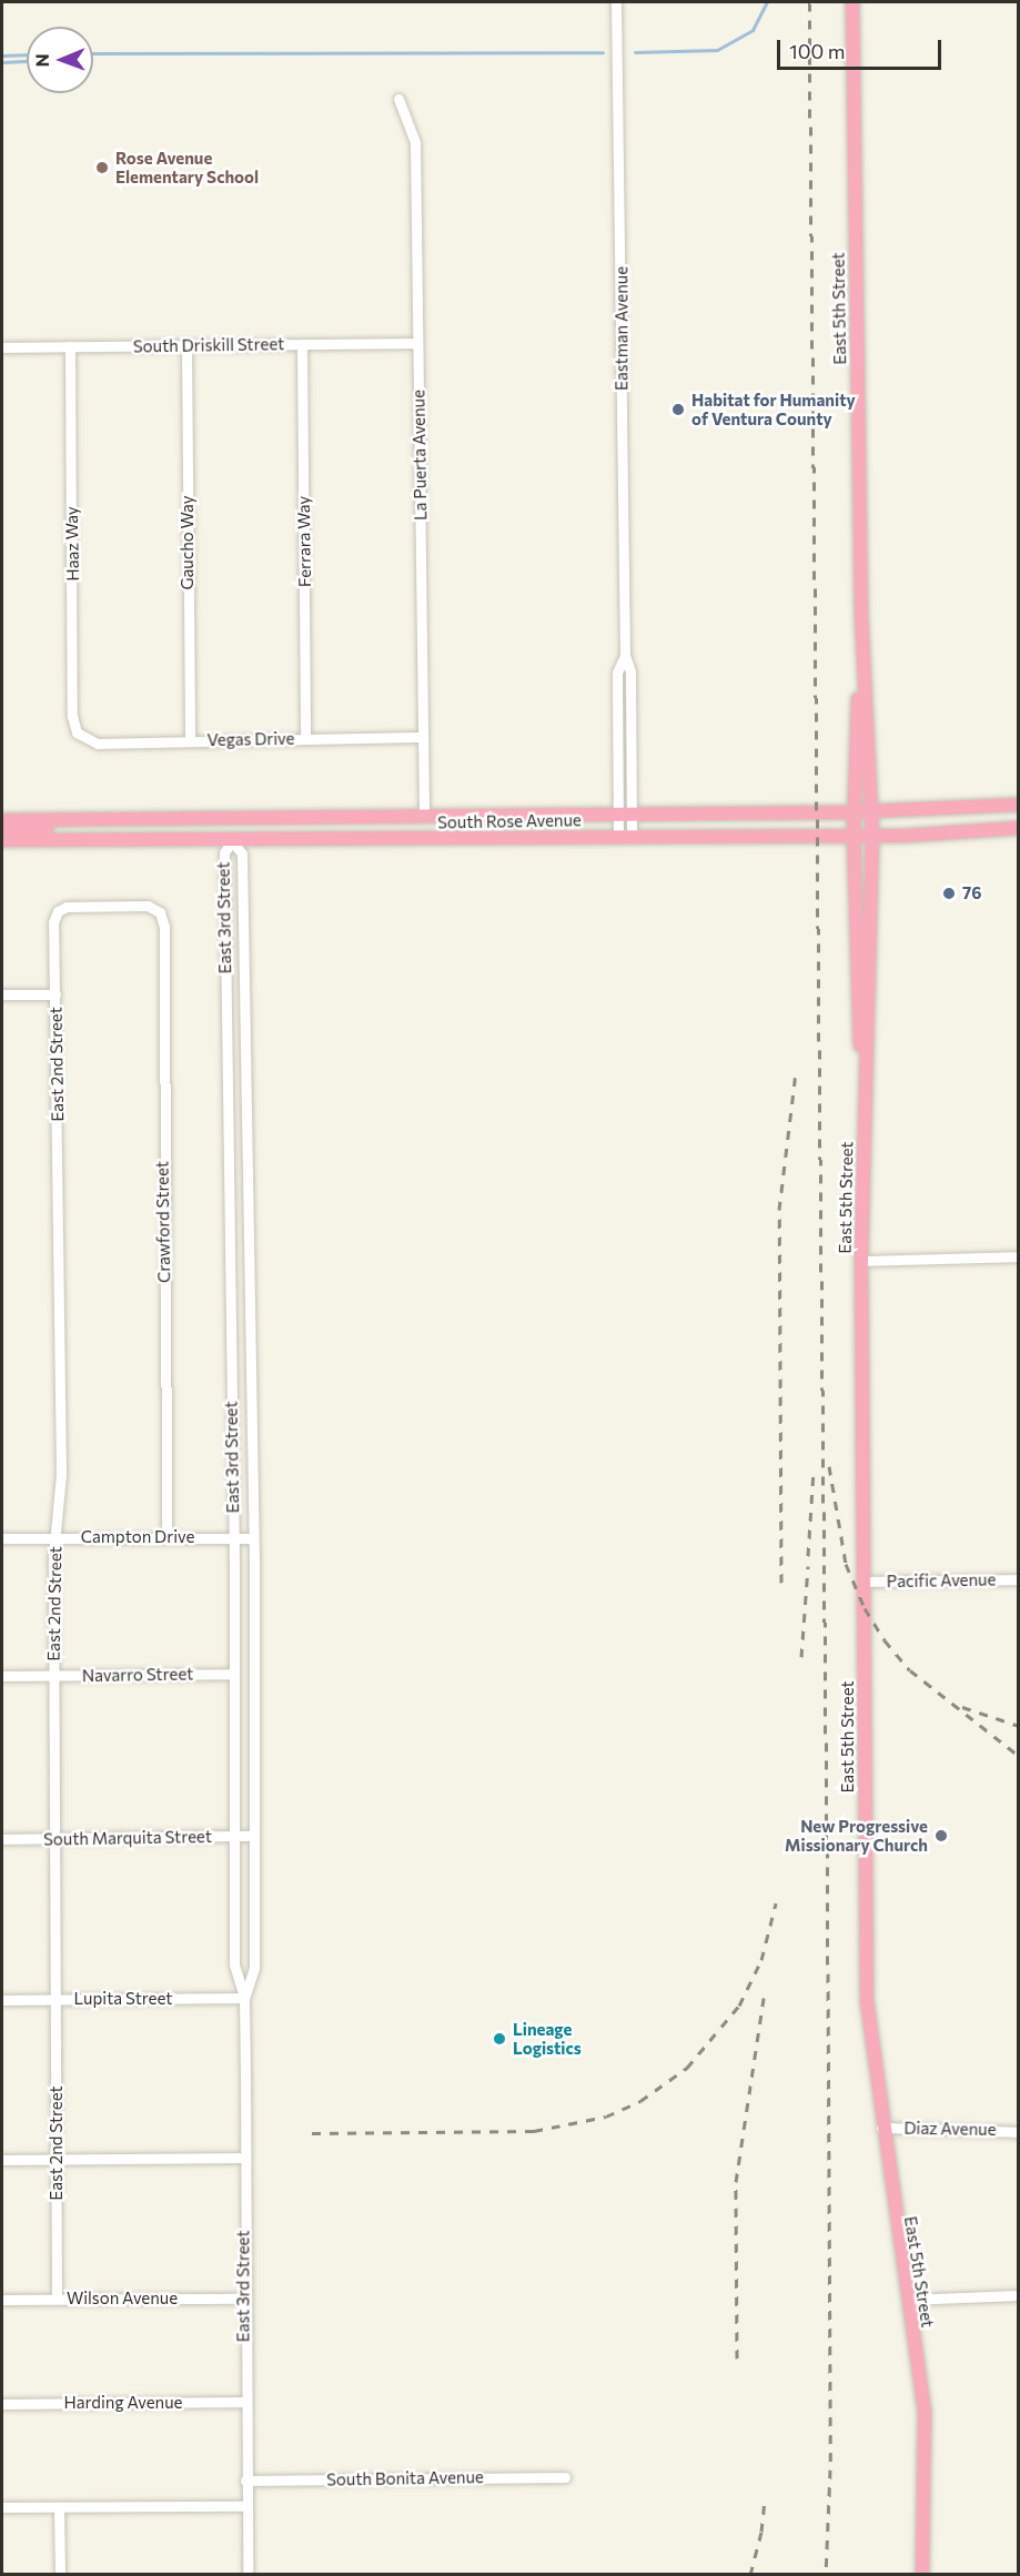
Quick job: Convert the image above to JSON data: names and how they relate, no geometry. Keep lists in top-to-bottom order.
{
  "streets": {
    "main road": ["East 5th Street", "South Rose Avenue"],
    "street": [
      "Eastman Avenue",
      "South Driskill Street",
      "La Puerta Avenue",
      "Ferrara Way",
      "Gaucho Way",
      "Haaz Way",
      "Vegas Drive",
      "East 3rd Street",
      "East 2nd Street",
      "Crawford Street",
      "Campton Drive",
      "Pacific Avenue",
      "Navarro Street",
      "South Marquita Street",
      "Lupita Street",
      "Diaz Avenue",
      "Wilson Avenue",
      "Harding Avenue",
      "South Bonita Avenue"
    ]
  },
  "crossings": [
    ["East 5th Street", "South Rose Avenue"],
    ["East 5th Street", "Pacific Avenue"],
    ["East 5th Street", "Diaz Avenue"],
    ["Eastman Avenue", "South Rose Avenue"],
    ["South Driskill Street", "La Puerta Avenue"],
    ["South Driskill Street", "Ferrara Way"],
    ["South Driskill Street", "Gaucho Way"],
    ["South Driskill Street", "Haaz Way"],
    ["La Puerta Avenue", "Vegas Drive"],
    ["La Puerta Avenue", "South Rose Avenue"],
    ["Ferrara Way", "Vegas Drive"],
    ["Gaucho Way", "Vegas Drive"],
    ["Haaz Way", "Vegas Drive"],
    ["South Rose Avenue", "East 3rd Street"],
    ["East 3rd Street", "Campton Drive"],
    ["East 3rd Street", "Navarro Street"],
    ["East 3rd Street", "South Marquita Street"],
    ["East 3rd Street", "Lupita Street"],
    ["East 3rd Street", "Wilson Avenue"],
    ["East 3rd Street", "Harding Avenue"],
    ["East 3rd Street", "South Bonita Avenue"],
    ["East 2nd Street", "Crawford Street"],
    ["East 2nd Street", "Campton Drive"],
    ["East 2nd Street", "Navarro Street"],
    ["East 2nd Street", "South Marquita Street"],
    ["East 2nd Street", "Lupita Street"],
    ["East 2nd Street", "Wilson Avenue"],
    ["Crawford Street", "Campton Drive"]
  ],
  "places": [
    "Rose Avenue Elementary School",
    "Habitat for Humanity of Ventura County",
    "76",
    "New Progressive Missionary Church",
    "Lineage Logistics"
  ],
  "scale_bar": "100 m",
  "north": "left"
}
